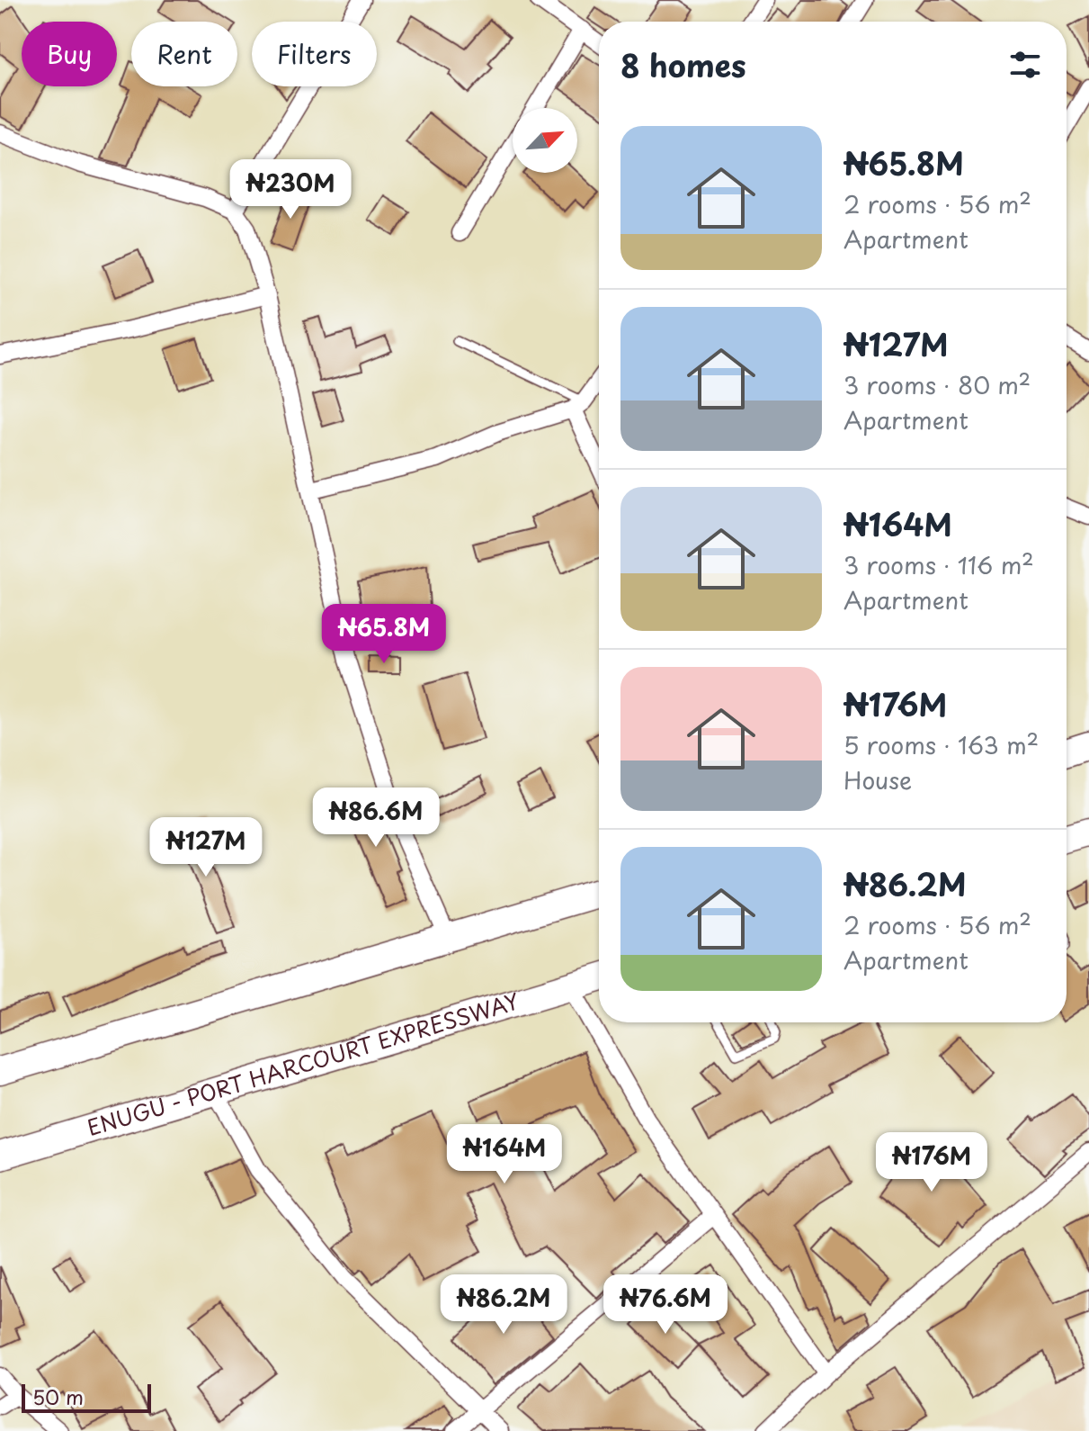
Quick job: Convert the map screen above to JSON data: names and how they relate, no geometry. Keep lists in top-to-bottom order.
{
  "streets": {
    "highway": ["ENUGU - PORT HARCOURT EXPRESSWAY"]
  },
  "scale_bar": "50 m",
  "north": "top right",
  "page": {
    "chip": ["Buy", "Rent", "Filters"],
    "heading": "8 homes",
    "list": [
      {
        "name": "₦65.8M",
        "note": "2 rooms · 56 m² · Apartment"
      },
      {
        "name": "₦127M",
        "note": "3 rooms · 80 m² · Apartment"
      },
      {
        "name": "₦164M",
        "note": "3 rooms · 116 m² · Apartment"
      },
      {
        "name": "₦176M",
        "note": "5 rooms · 163 m² · House"
      },
      {
        "name": "₦86.2M",
        "note": "2 rooms · 56 m² · Apartment"
      }
    ],
    "price": [
      "₦230M",
      "₦65.8M",
      "₦86.6M",
      "₦127M",
      "₦164M",
      "₦176M",
      "₦86.2M",
      "₦76.6M"
    ],
    "scale": "50 m"
  }
}
